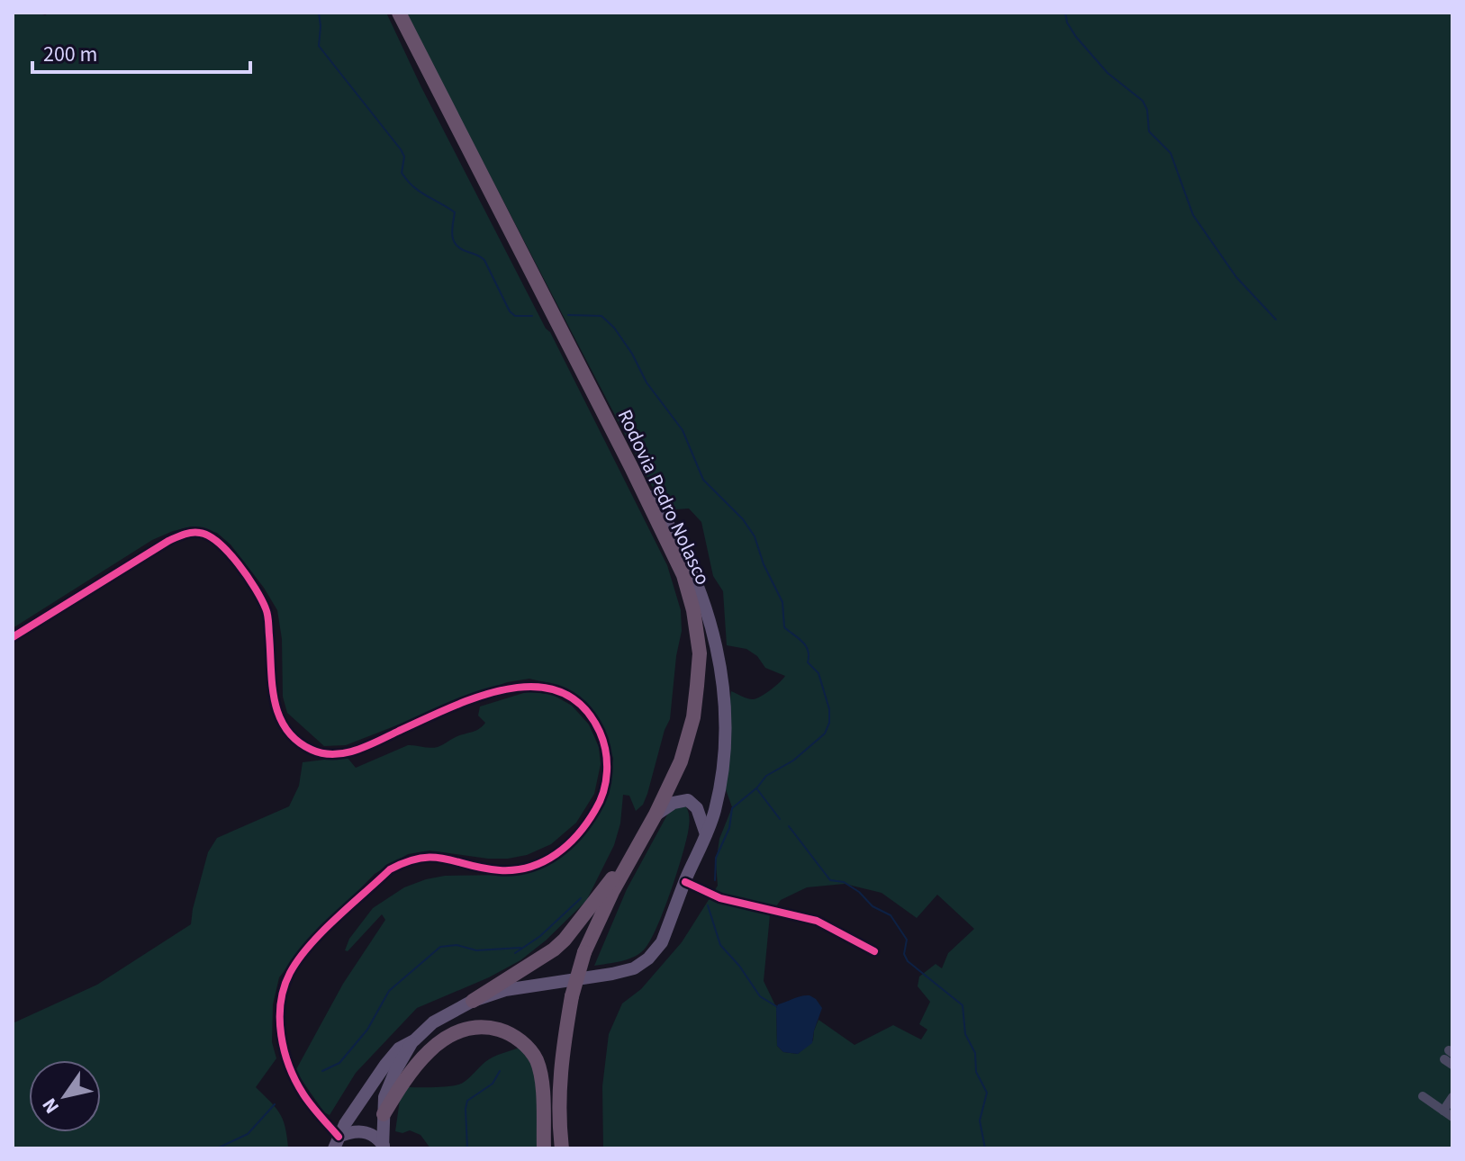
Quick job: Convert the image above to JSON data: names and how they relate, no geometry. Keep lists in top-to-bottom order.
{
  "streets": {
    "highway": ["Rodovia Pedro Nolasco"]
  },
  "scale_bar": "200 m",
  "north": "bottom left"
}
